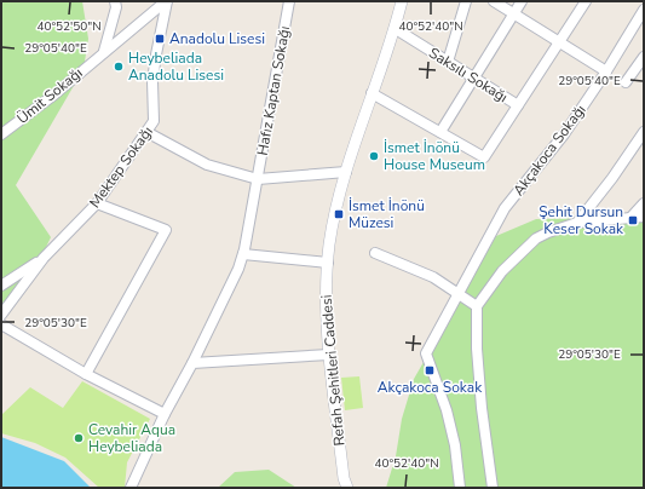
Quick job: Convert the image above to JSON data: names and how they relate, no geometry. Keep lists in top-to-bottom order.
{
  "streets": {
    "street": [
      "Saksılı Sokağı",
      "Hafız Kaptan Sokağı",
      "Ümit Sokağı",
      "Akçakoca Sokağı",
      "Mektep Sokağı",
      "Refah Şehitleri Caddesi"
    ]
  },
  "crossings": [
    ["Saksılı Sokağı", "Refah Şehitleri Caddesi"],
    ["Ümit Sokağı", "Mektep Sokağı"]
  ],
  "places": {
    "transit": [
      "Anadolu Lisesi",
      "İsmet İnönü Müzesi",
      "Şehit Dursun Keser Sokak",
      "Akçakoca Sokak"
    ],
    "other": ["Heybeliada Anadolu Lisesi", "İsmet İnönü House Museum", "Cevahir Aqua Heybeliada"]
  },
  "coordinates": [
    "40°52'50\"N",
    "40°52'40\"N",
    "29°05'40\"E",
    "29°05'30\"E"
  ]
}
